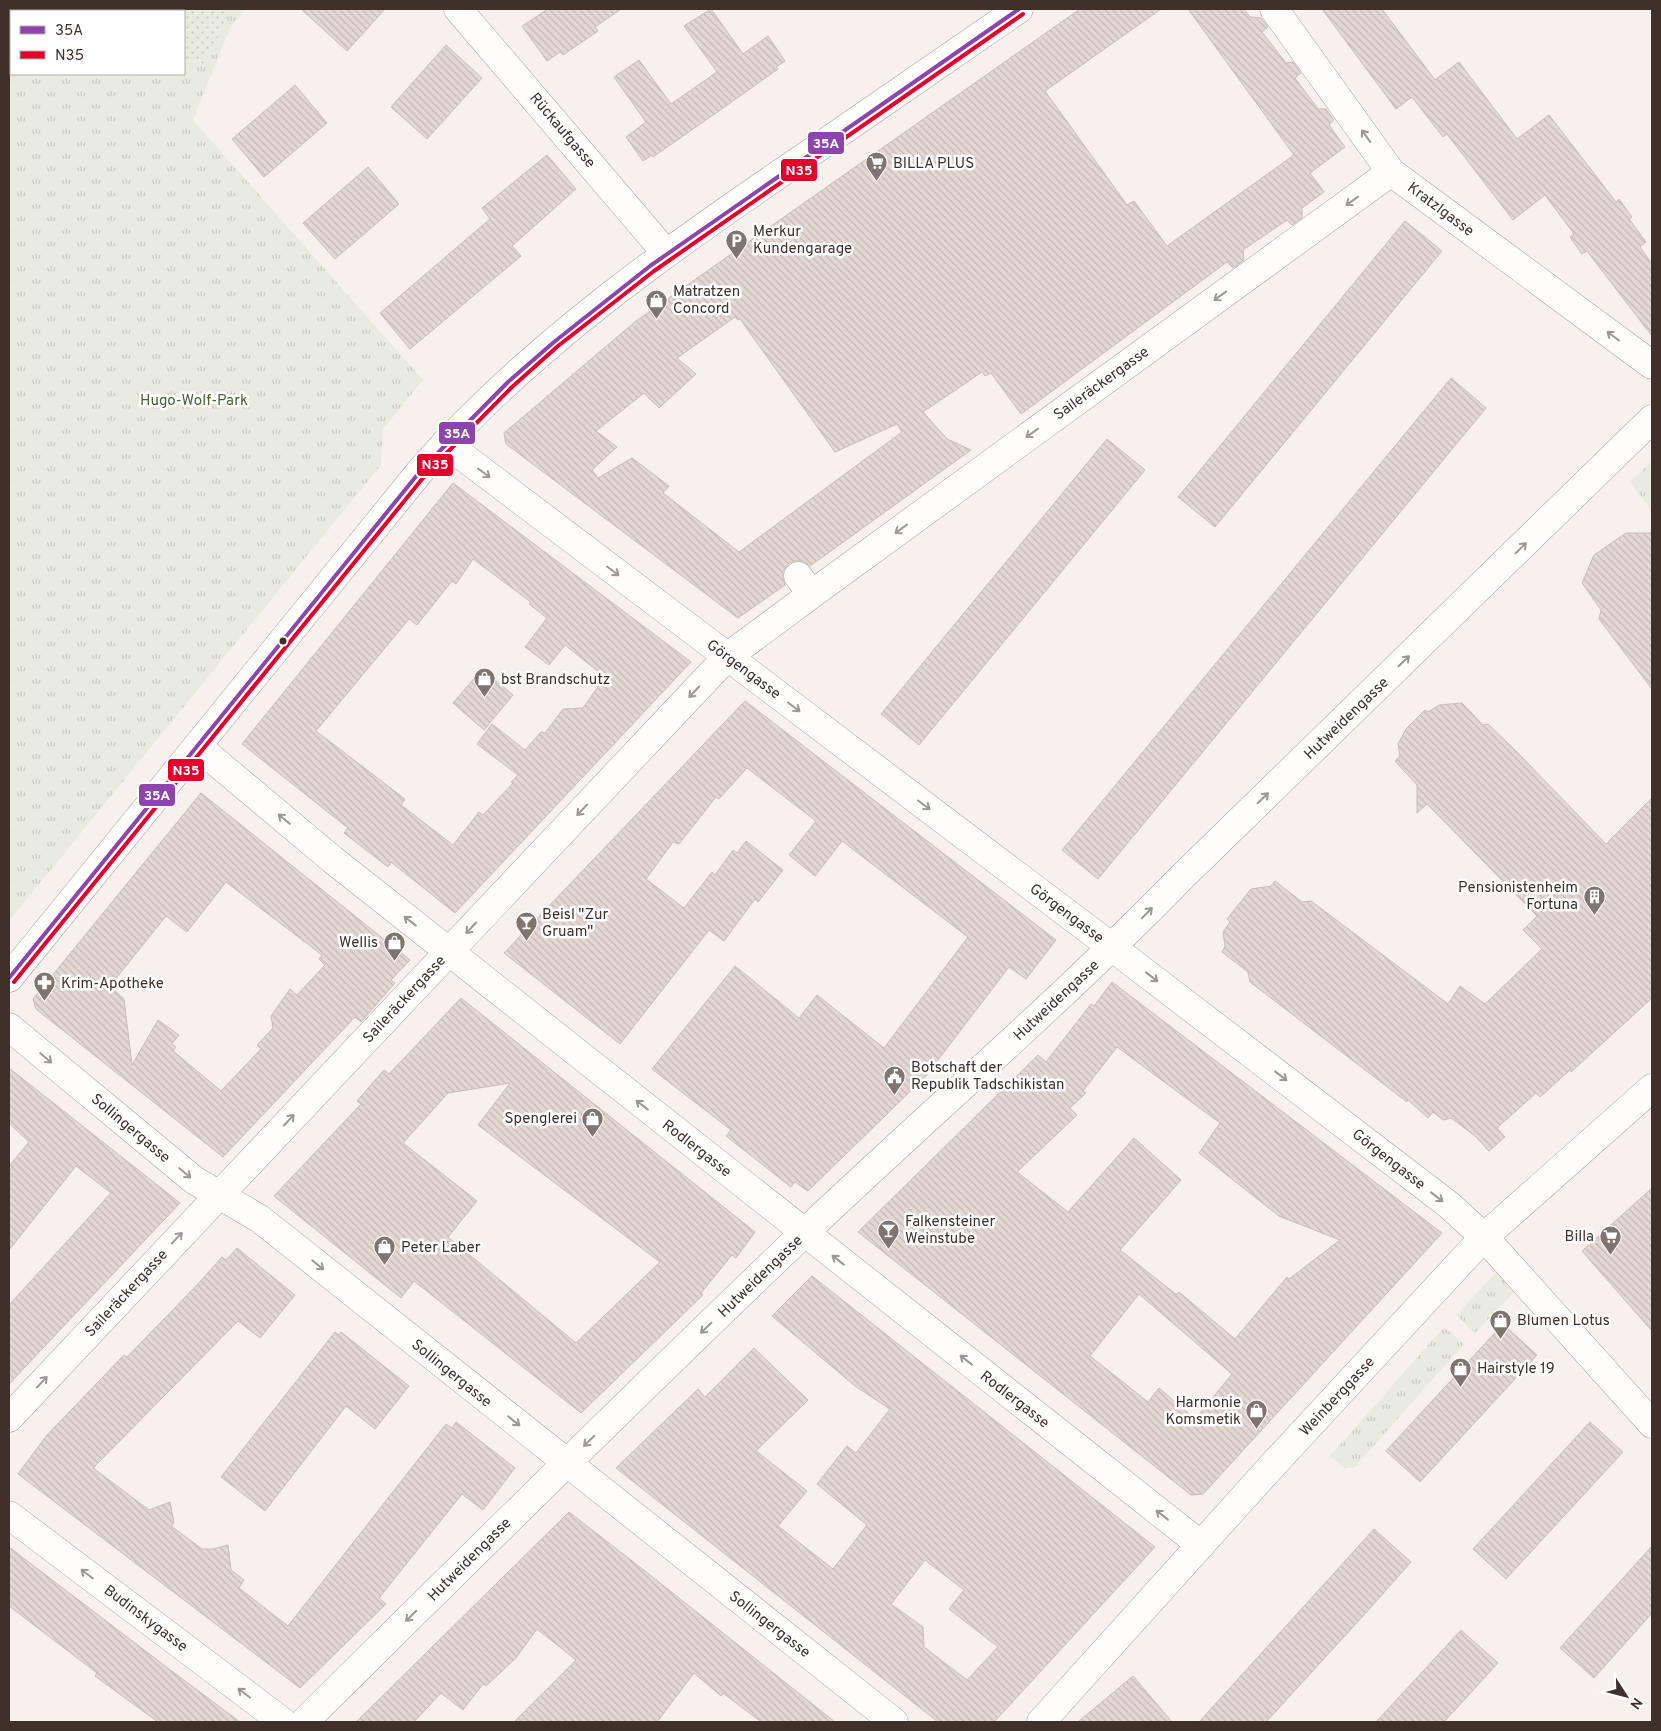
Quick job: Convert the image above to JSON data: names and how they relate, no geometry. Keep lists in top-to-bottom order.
{
  "streets": {
    "street": [
      "Rückaufgasse",
      "Kratzlgasse",
      "Saileräckergasse",
      "Görgengasse",
      "Hutweidengasse",
      "Sollingergasse",
      "Rodlergasse",
      "Weinberggasse",
      "Budinskygasse"
    ]
  },
  "crossings": [
    ["Kratzlgasse", "Saileräckergasse"],
    ["Saileräckergasse", "Görgengasse"],
    ["Saileräckergasse", "Sollingergasse"],
    ["Saileräckergasse", "Rodlergasse"],
    ["Görgengasse", "Hutweidengasse"],
    ["Görgengasse", "Weinberggasse"],
    ["Hutweidengasse", "Sollingergasse"],
    ["Hutweidengasse", "Rodlergasse"],
    ["Rodlergasse", "Weinberggasse"]
  ],
  "one_way": [
    "Kratzlgasse",
    "Görgengasse",
    "Sollingergasse",
    "Rodlergasse",
    "Budinskygasse"
  ],
  "parks": ["Hugo-Wolf-Park"],
  "places": {
    "supermarket": ["BILLA PLUS", "Billa"],
    "parking": ["Merkur Kundengarage"],
    "shop": [
      "Matratzen Concord",
      "bst Brandschutz",
      "Wellis",
      "Spenglerei",
      "Peter Laber",
      "Blumen Lotus",
      "Hairstyle 19",
      "Harmonie Komsmetik"
    ],
    "building": ["Pensionistenheim Fortuna"],
    "bar": ["Beisl \"Zur Gruam\"", "Falkensteiner Weinstube"],
    "pharmacy": ["Krim-Apotheke"],
    "public building": ["Botschaft der Republik Tadschikistan"]
  },
  "lines": ["transit line 35A", "transit line N35"],
  "legend": ["35A", "N35"],
  "north": "bottom right"
}
